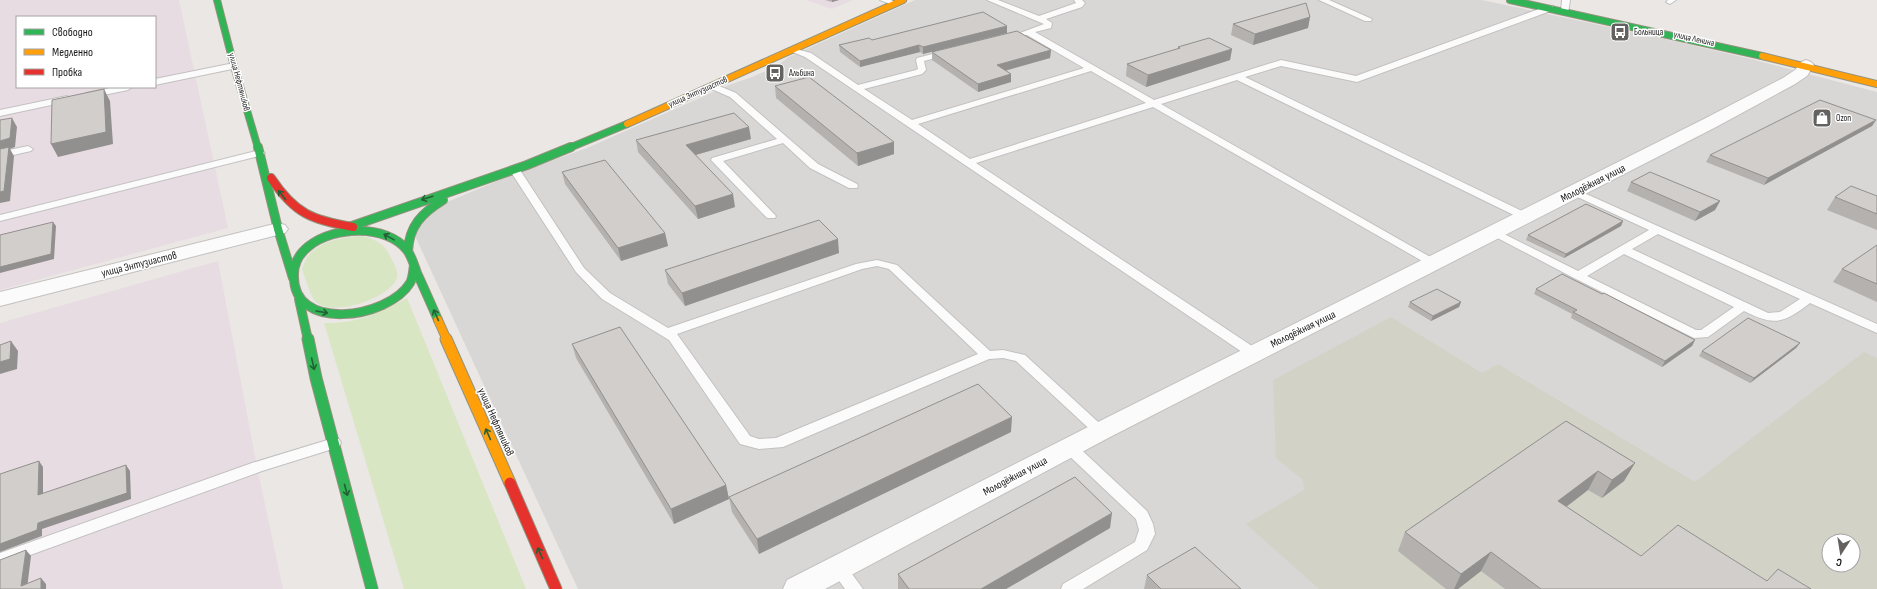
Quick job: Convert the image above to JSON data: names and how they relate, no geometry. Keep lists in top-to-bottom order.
{
  "streets": {
    "main road": ["улица Ленина", "улица Нефтяников", "улица Энтузиастов"],
    "street": ["Молодёжная улица"]
  },
  "crossings": [
    ["улица Ленина", "Молодёжная улица"],
    ["улица Нефтяников", "улица Энтузиастов"]
  ],
  "places": {
    "bus stop": ["Больница", "Альбина"],
    "shop": ["Ozon"]
  },
  "legend": ["Свободно", "Медленно", "Пробка"],
  "north": "bottom"
}
